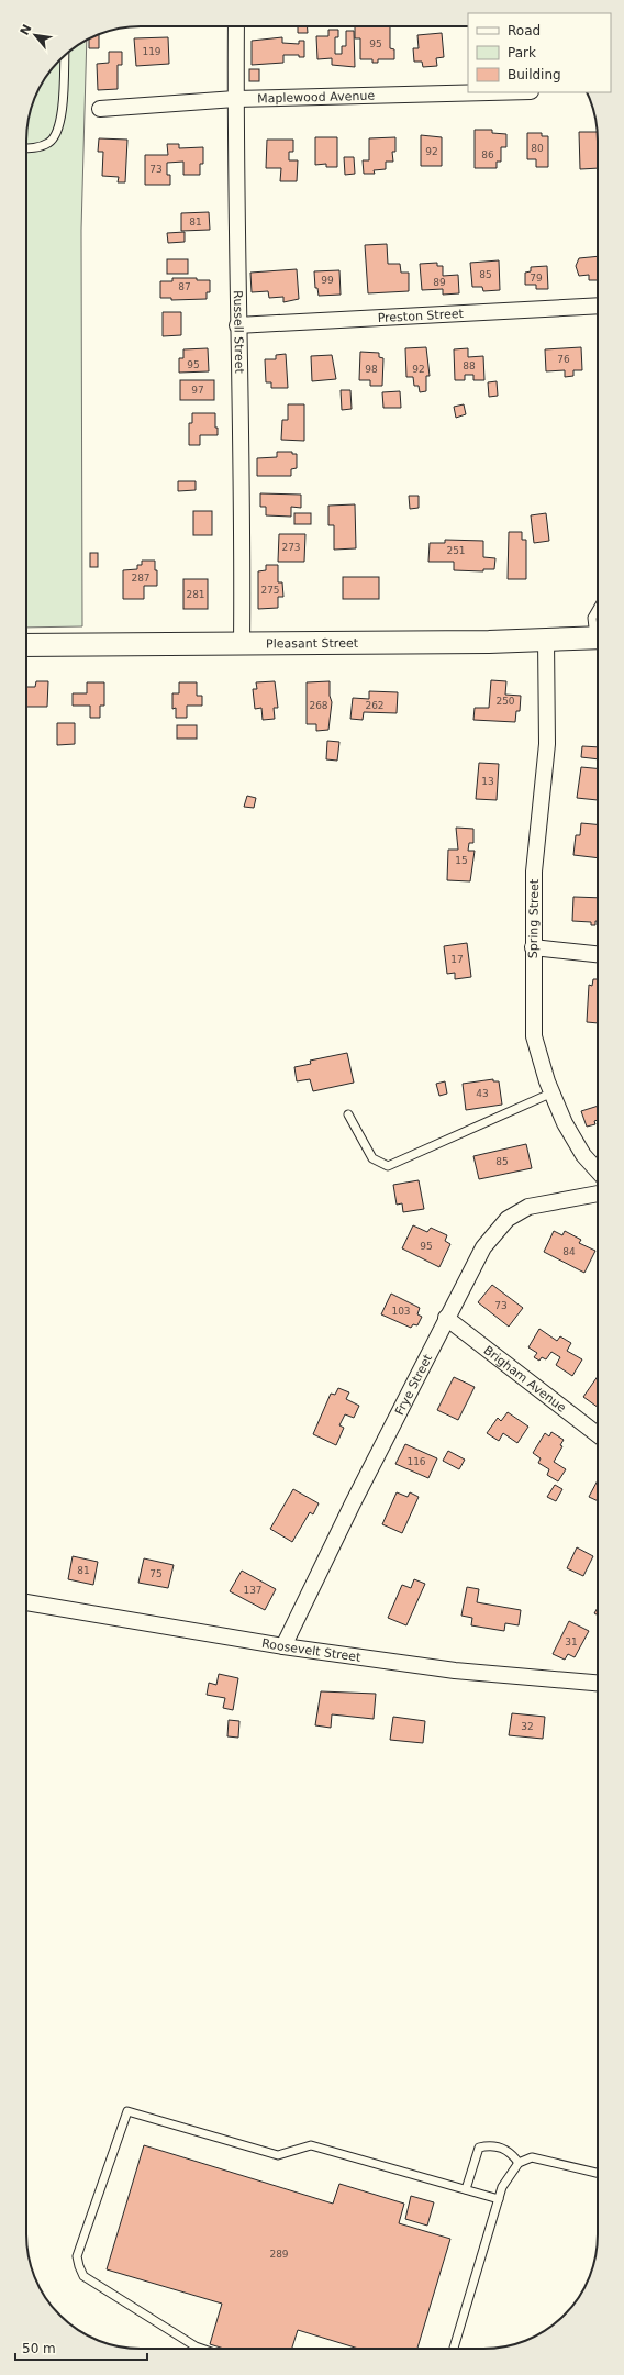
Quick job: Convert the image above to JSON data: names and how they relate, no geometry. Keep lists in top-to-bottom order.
{
  "streets": {
    "street": [
      "Maplewood Avenue",
      "Preston Street",
      "Russell Street",
      "Pleasant Street",
      "Spring Street",
      "Brigham Avenue",
      "Frye Street",
      "Roosevelt Street"
    ]
  },
  "crossings": [
    ["Maplewood Avenue", "Russell Street"],
    ["Preston Street", "Russell Street"],
    ["Russell Street", "Pleasant Street"],
    ["Pleasant Street", "Spring Street"],
    ["Brigham Avenue", "Frye Street"],
    ["Frye Street", "Roosevelt Street"]
  ],
  "house_numbers": [
    "95",
    "119",
    "80",
    "92",
    "86",
    "73",
    "81",
    "85",
    "79",
    "99",
    "89",
    "87",
    "76",
    "95",
    "88",
    "98",
    "92",
    "97",
    "273",
    "251",
    "287",
    "275",
    "281",
    "250",
    "268",
    "262",
    "13",
    "15",
    "17",
    "43",
    "85",
    "95",
    "84",
    "73",
    "103",
    "116",
    "81",
    "75",
    "137",
    "31",
    "32",
    "289"
  ],
  "legend": ["Road", "Park", "Building"],
  "scale_bar": "50 m",
  "north": "top left"
}
